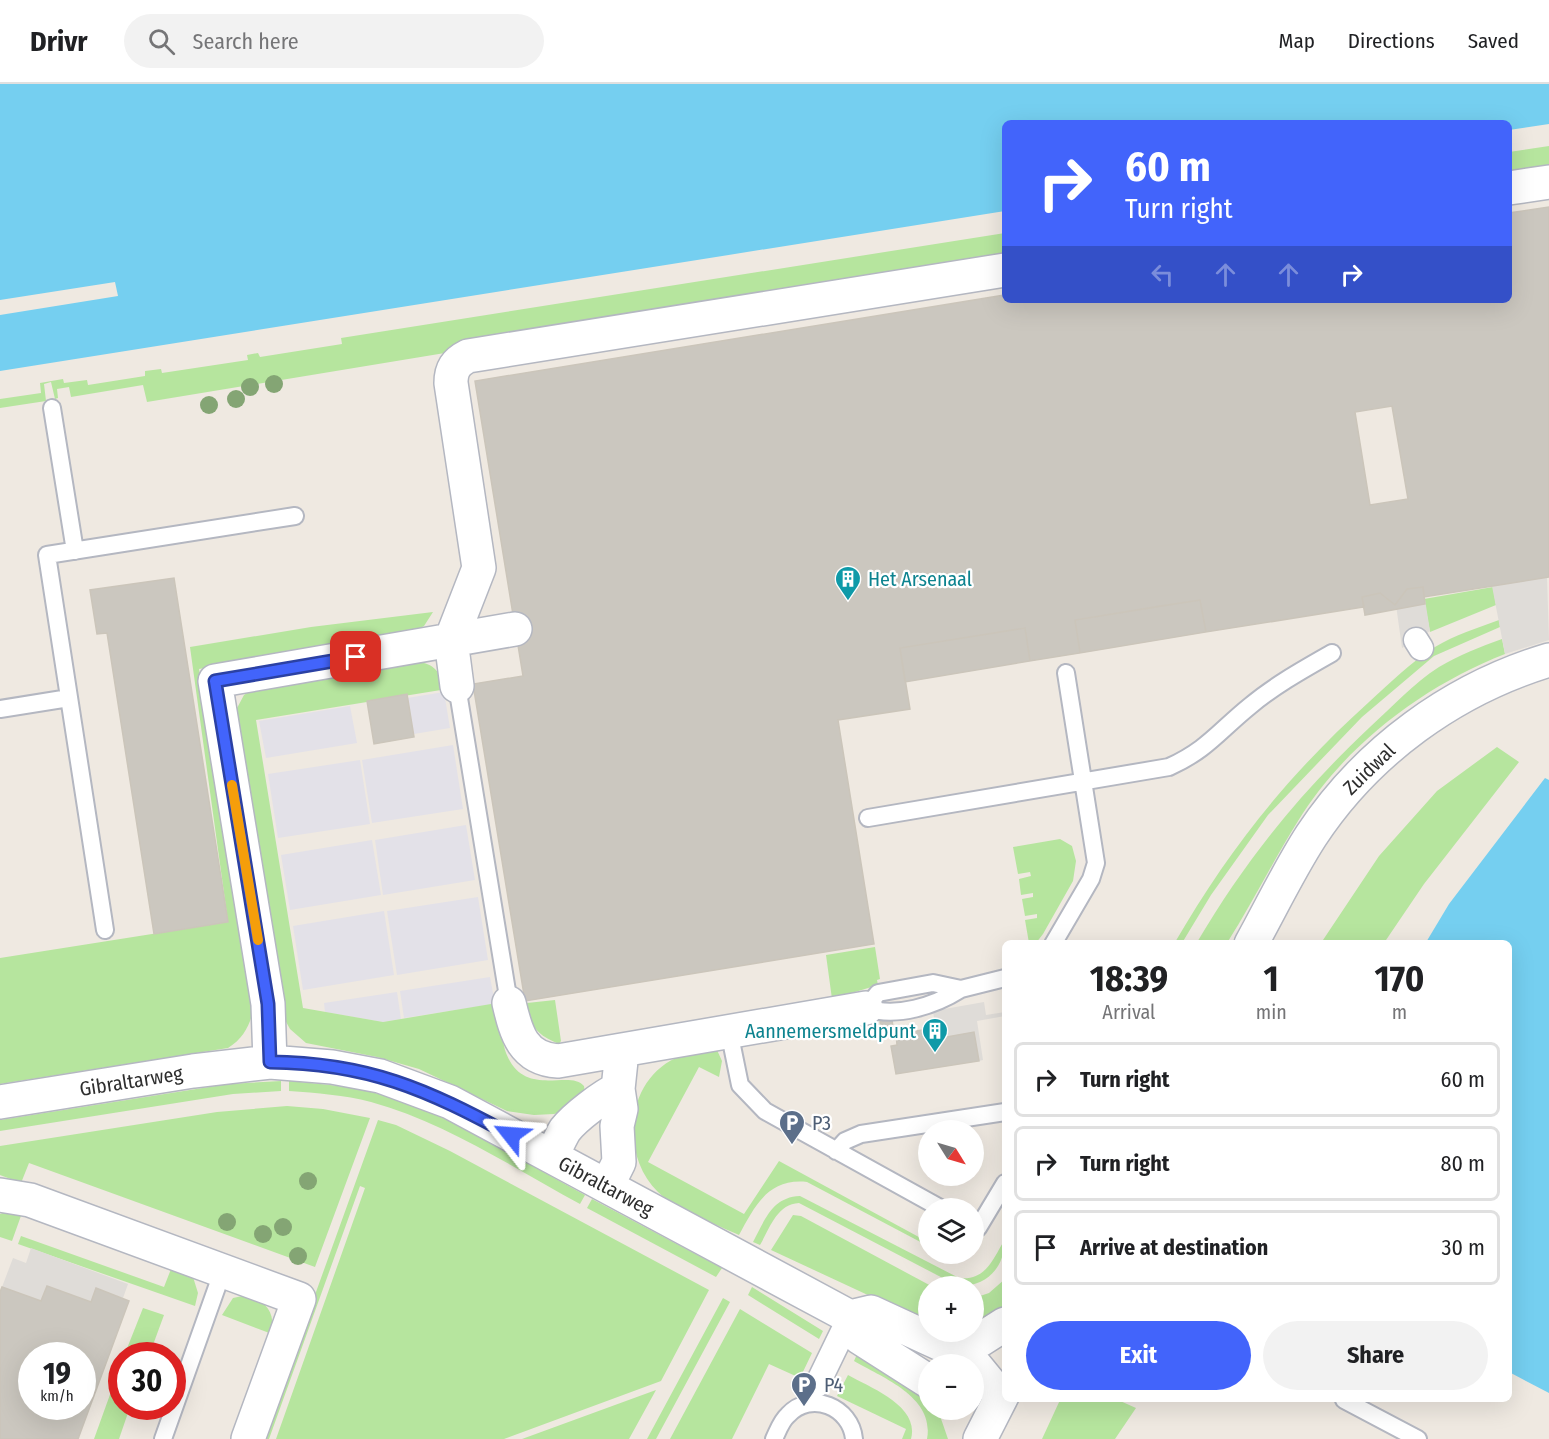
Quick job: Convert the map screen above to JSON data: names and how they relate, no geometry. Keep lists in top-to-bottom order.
{
  "streets": {
    "street": ["Zuidwal", "Gibraltarweg"]
  },
  "places": {
    "building": ["Het Arsenaal", "Aannemersmeldpunt"],
    "parking": ["P3", "P4"]
  },
  "north": "bottom right",
  "page": {
    "header": "Drivr",
    "search": "Search here",
    "nav": ["Map", "Directions", "Saved"],
    "turn": ["60 m", "Turn right"],
    "eta": [
      "18:39",
      "Arrival",
      "1",
      "min",
      "170",
      "m"
    ],
    "list": [
      {
        "name": "Turn right",
        "value": "60 m"
      },
      {
        "name": "Turn right",
        "value": "80 m"
      },
      {
        "name": "Arrive at destination",
        "value": "30 m"
      }
    ],
    "map_buttons": ["+", "−"],
    "buttons": ["Exit", "Share"],
    "speed": "19 km/h",
    "limit": "30"
  }
}
